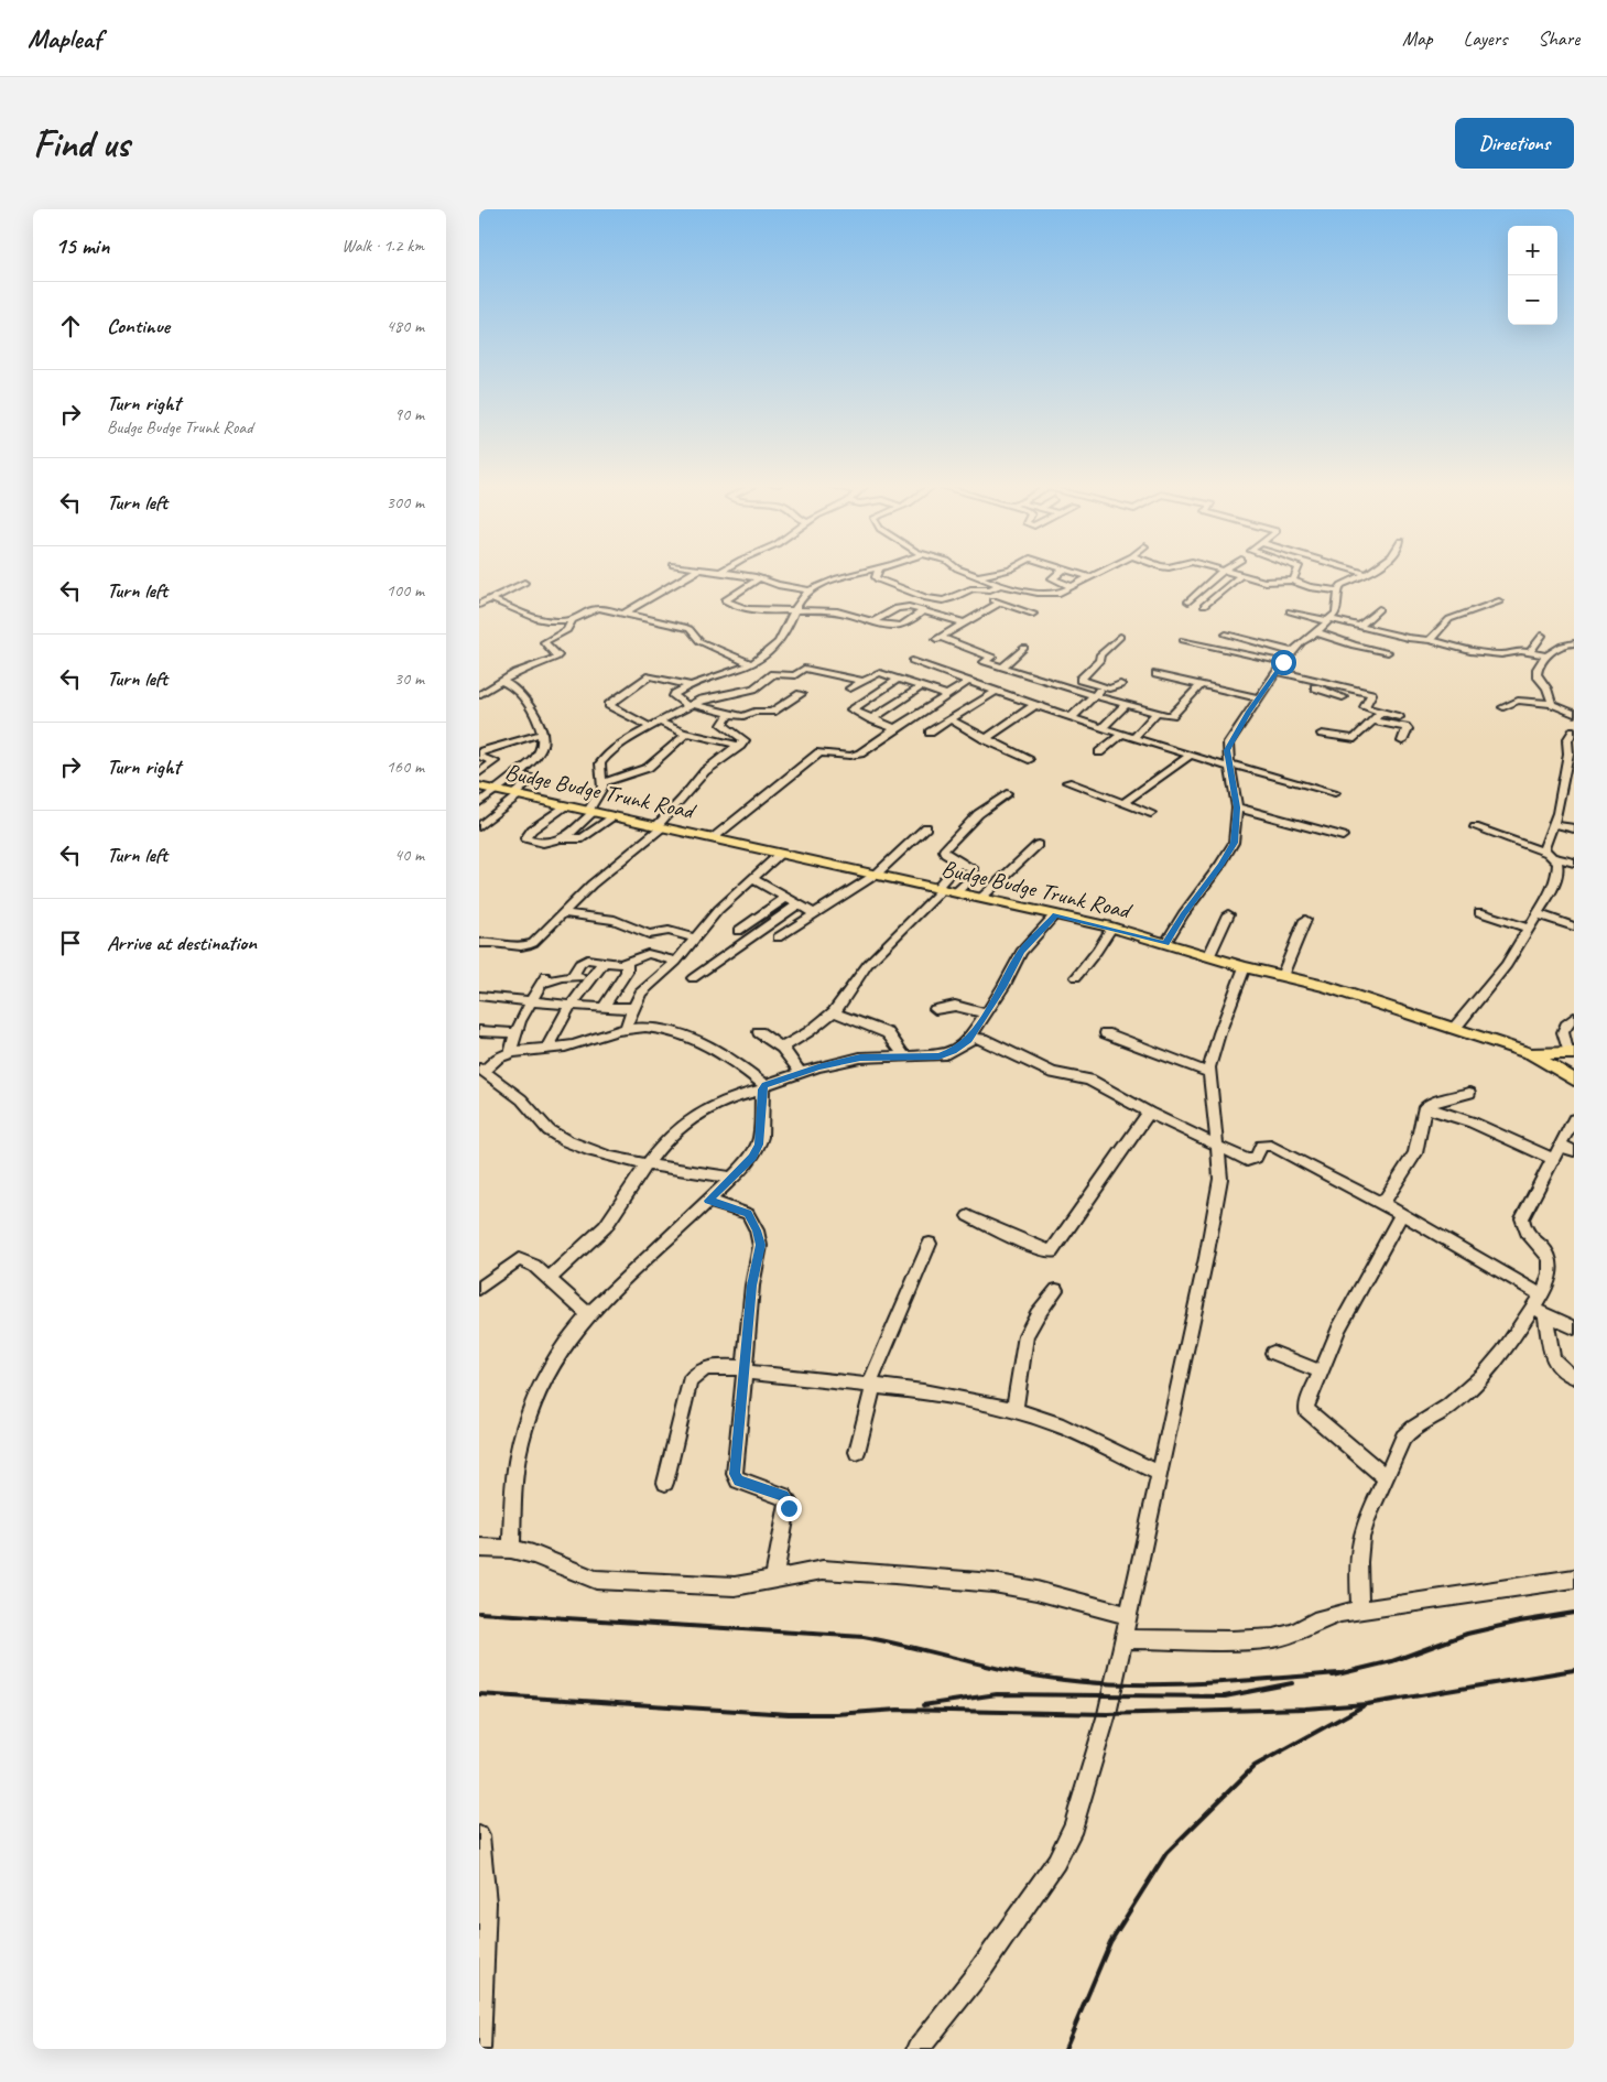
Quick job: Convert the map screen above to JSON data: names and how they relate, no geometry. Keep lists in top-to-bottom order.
{
  "streets": {
    "main road": ["Budge Budge Trunk Road"]
  },
  "page": {
    "header": "Mapleaf",
    "nav": ["Map", "Layers", "Share"],
    "buttons": "Directions",
    "title": "Find us",
    "heading": ["15 min", "Walk · 1.2 km"],
    "map_buttons": ["+", "−"],
    "list": [
      ["Continue", "480 m"],
      ["Turn right", "Budge Budge Trunk Road", "90 m"],
      ["Turn left", "300 m"],
      ["Turn left", "100 m"],
      ["Turn left", "30 m"],
      ["Turn right", "160 m"],
      ["Turn left", "40 m"],
      "Arrive at destination"
    ]
  }
}
